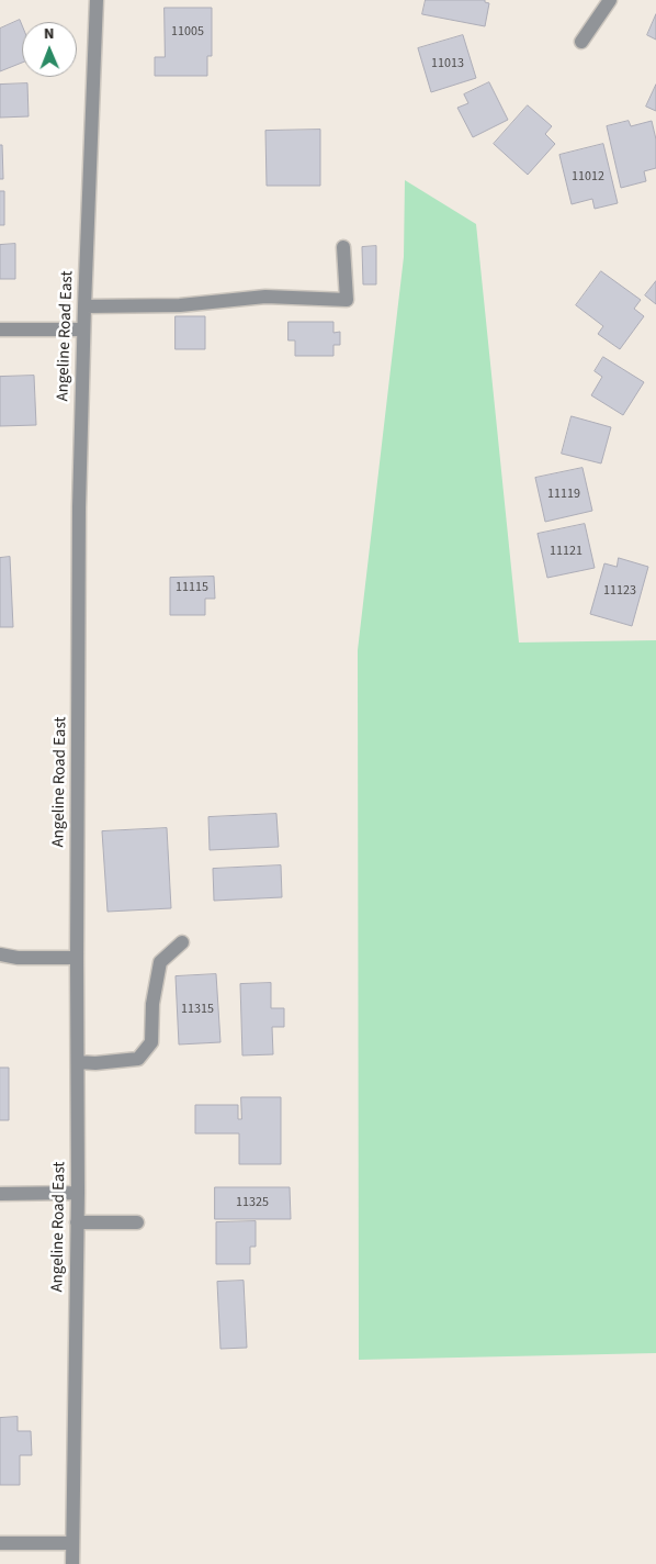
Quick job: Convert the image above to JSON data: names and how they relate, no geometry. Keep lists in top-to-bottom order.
{
  "streets": {
    "street": ["Angeline Road East"]
  },
  "house_numbers": [
    "11005",
    "11013",
    "11012",
    "11119",
    "11121",
    "11115",
    "11123",
    "11315",
    "11325"
  ],
  "north": "top"
}
